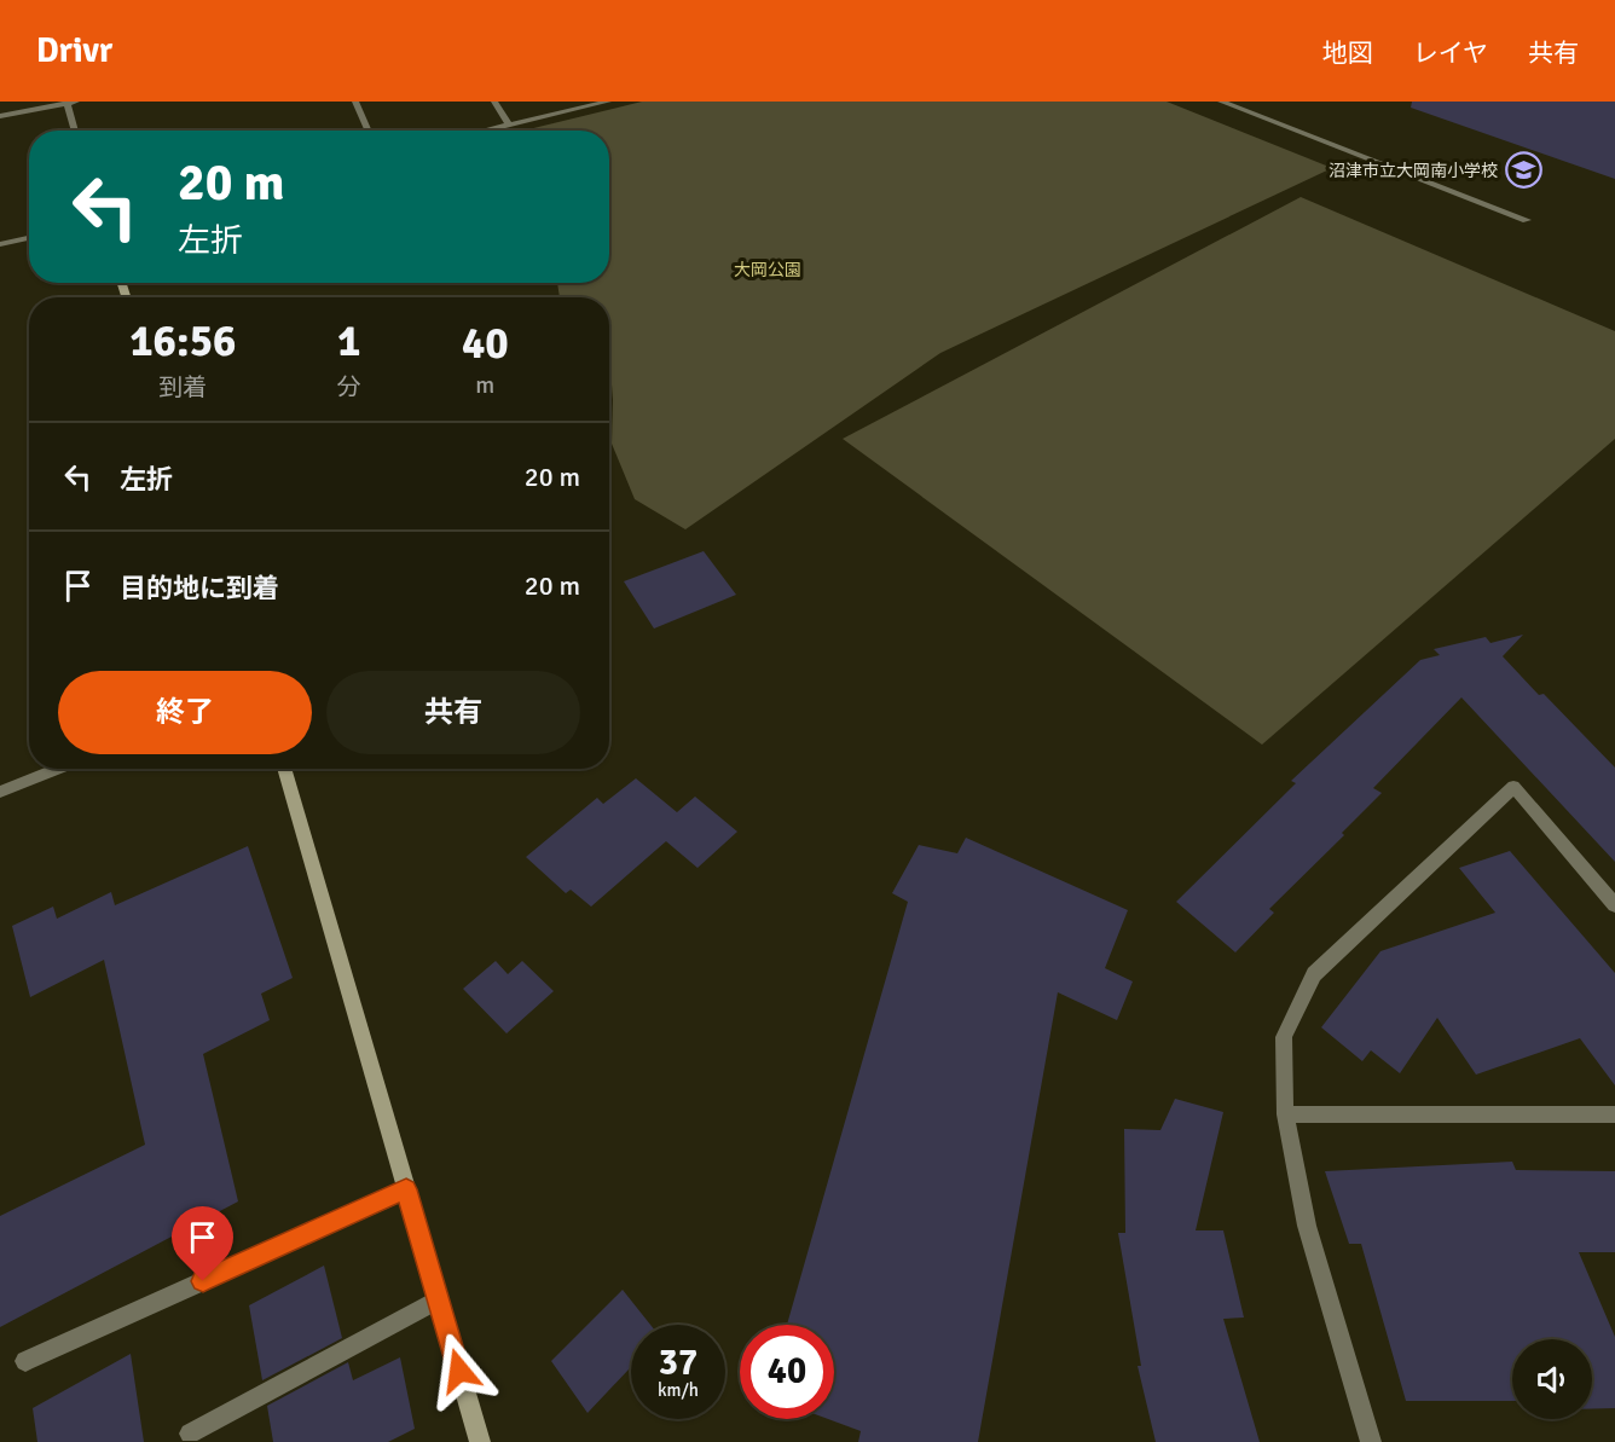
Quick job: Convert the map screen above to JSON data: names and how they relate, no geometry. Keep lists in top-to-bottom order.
{
  "parks": ["大岡公園"],
  "places": {
    "school or university": ["沼津市立大岡南小学校"]
  },
  "page": {
    "header": "Drivr",
    "nav": ["地図", "レイヤ", "共有"],
    "turn": ["20 m", "左折"],
    "eta": [
      "16:56",
      "到着",
      "1",
      "分",
      "40",
      "m"
    ],
    "list": [
      {
        "name": "左折",
        "value": "20 m"
      },
      {
        "name": "目的地に到着",
        "value": "20 m"
      }
    ],
    "buttons": ["終了", "共有"],
    "speed": "37 km/h",
    "limit": "40"
  }
}
